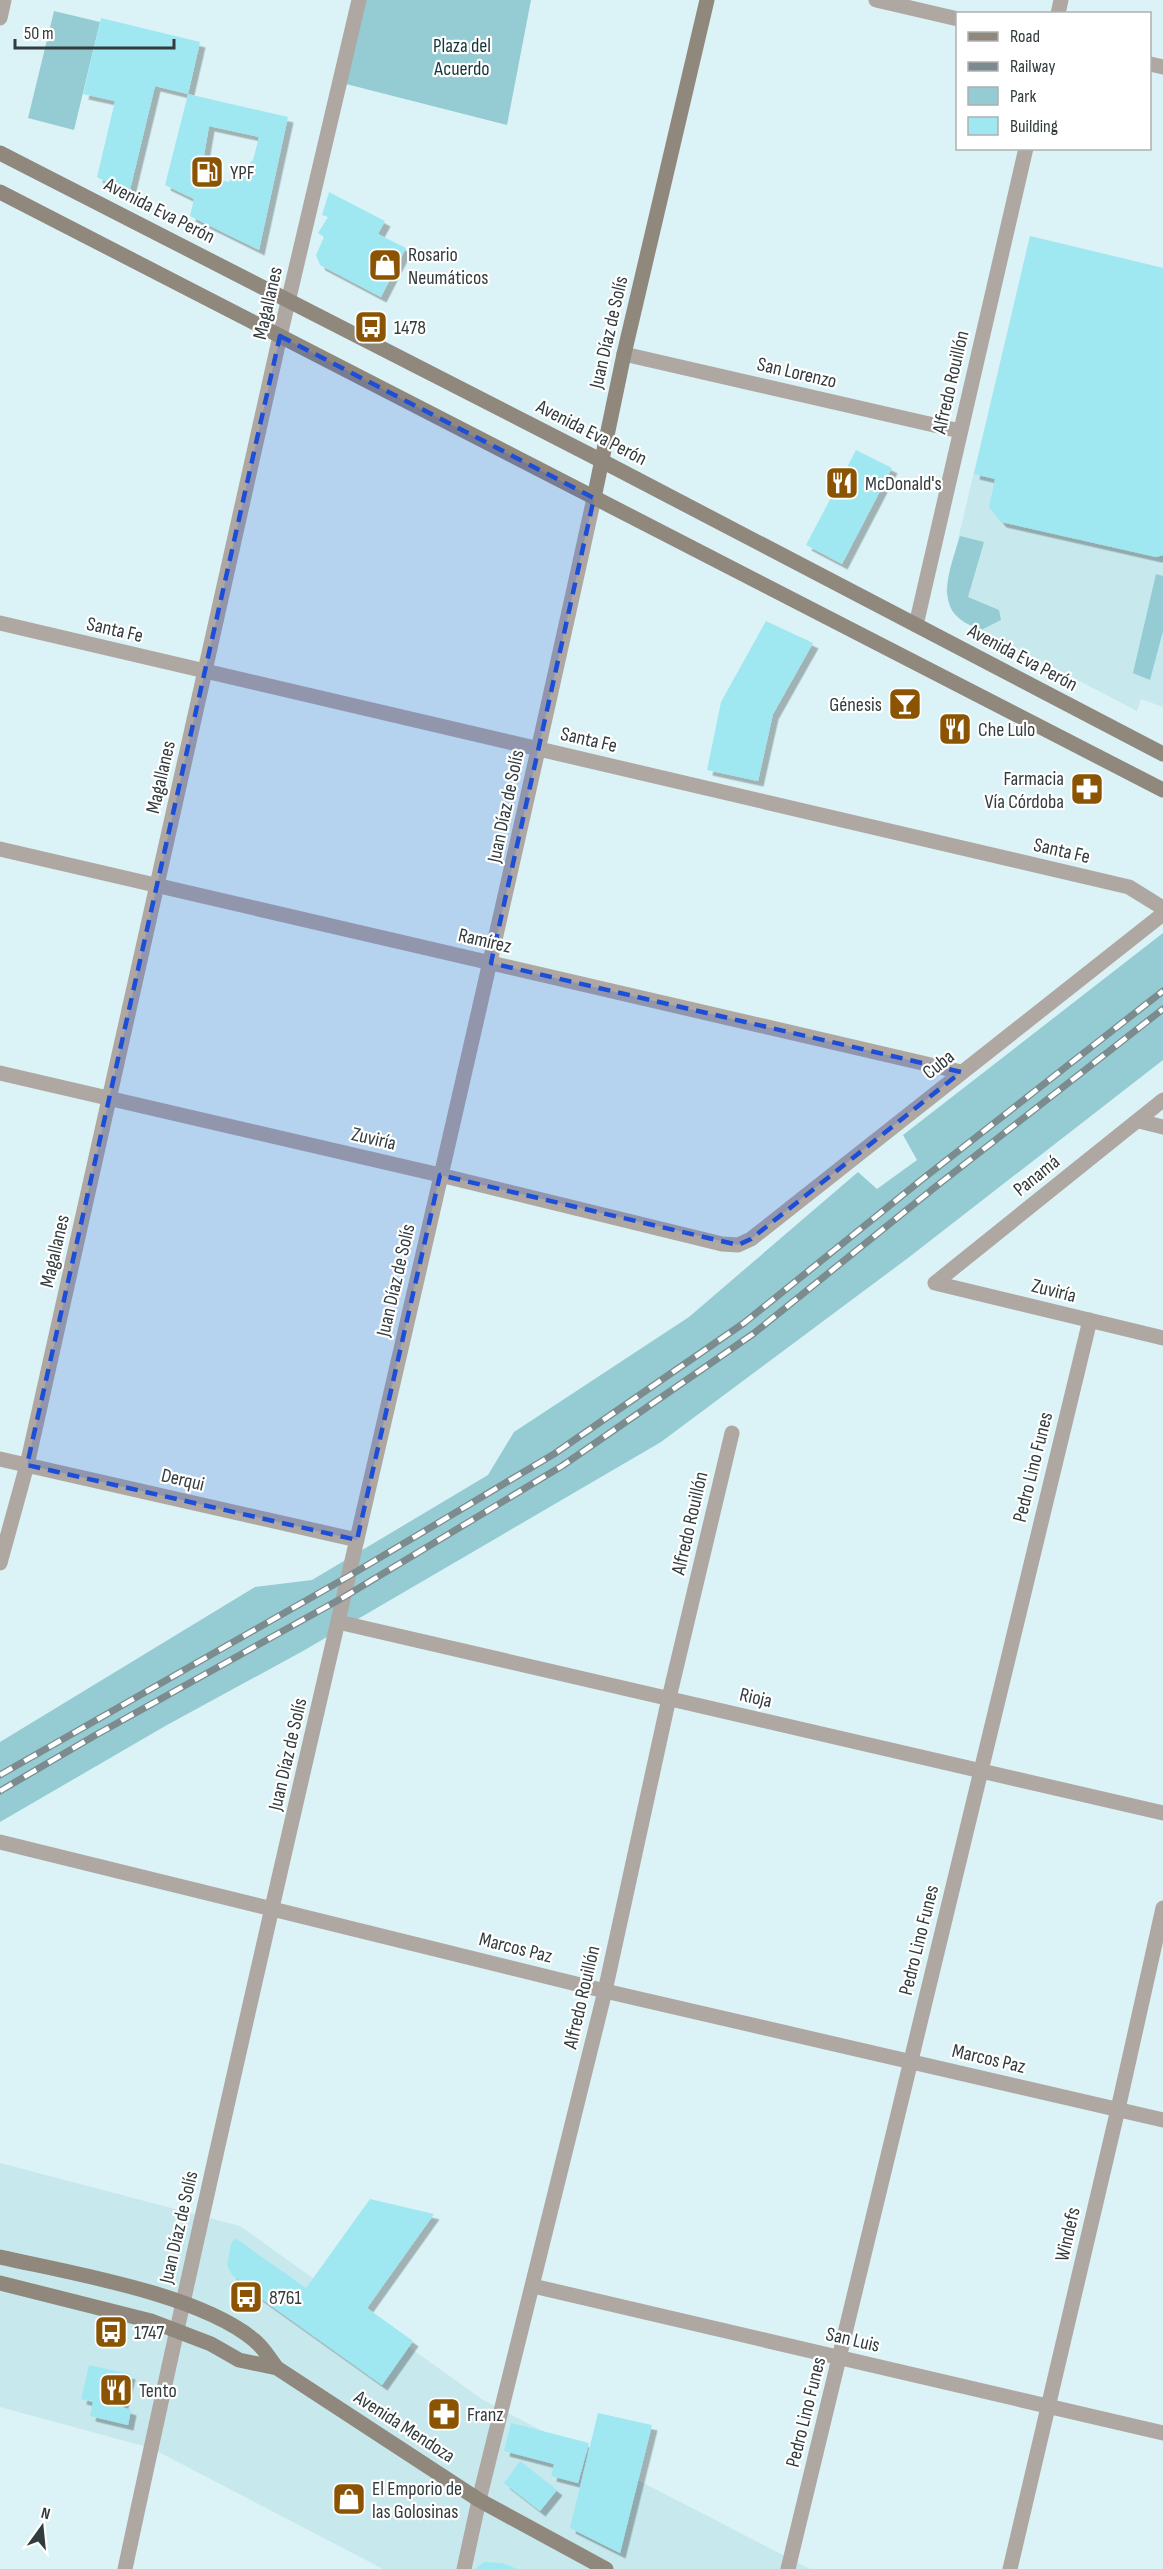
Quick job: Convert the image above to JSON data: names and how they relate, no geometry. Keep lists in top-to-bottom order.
{
  "streets": {
    "main road": ["Avenida Eva Perón", "Juan Díaz de Solís", "Avenida Mendoza"],
    "street": [
      "Magallanes",
      "San Lorenzo",
      "Alfredo Rouillón",
      "Santa Fe",
      "Ramírez",
      "Cuba",
      "Zuviría",
      "Panamá",
      "Pedro Lino Funes",
      "Derqui",
      "Rioja",
      "Marcos Paz",
      "Windefs",
      "San Luis"
    ]
  },
  "crossings": [
    ["Avenida Eva Perón", "Magallanes"],
    ["Avenida Eva Perón", "Juan Díaz de Solís"],
    ["Avenida Eva Perón", "Alfredo Rouillón"],
    ["Magallanes", "Santa Fe"],
    ["Magallanes", "Ramírez"],
    ["Magallanes", "Zuviría"],
    ["Magallanes", "Derqui"],
    ["Juan Díaz de Solís", "San Lorenzo"],
    ["Juan Díaz de Solís", "Santa Fe"],
    ["Juan Díaz de Solís", "Ramírez"],
    ["Juan Díaz de Solís", "Zuviría"],
    ["Juan Díaz de Solís", "Derqui"],
    ["Juan Díaz de Solís", "Rioja"],
    ["Juan Díaz de Solís", "Marcos Paz"],
    ["Juan Díaz de Solís", "Avenida Mendoza"],
    ["San Lorenzo", "Alfredo Rouillón"],
    ["Alfredo Rouillón", "Rioja"],
    ["Alfredo Rouillón", "Marcos Paz"],
    ["Alfredo Rouillón", "San Luis"],
    ["Alfredo Rouillón", "Avenida Mendoza"],
    ["Ramírez", "Cuba"],
    ["Cuba", "Zuviría"],
    ["Zuviría", "Panamá"],
    ["Zuviría", "Pedro Lino Funes"],
    ["Pedro Lino Funes", "Rioja"],
    ["Pedro Lino Funes", "Marcos Paz"],
    ["Pedro Lino Funes", "San Luis"],
    ["Marcos Paz", "Windefs"],
    ["Windefs", "San Luis"]
  ],
  "parks": ["Plaza del Acuerdo"],
  "places": {
    "fuel station": ["YPF"],
    "shop": ["Rosario Neumáticos", "El Emporio de las Golosinas"],
    "bus stop": ["1478", "8761", "1747"],
    "restaurant": ["McDonald's", "Che Lulo", "Tento"],
    "bar": ["Génesis"],
    "pharmacy": ["Farmacia Vía Córdoba", "Franz"]
  },
  "legend": [
    "Road",
    "Railway",
    "Park",
    "Building"
  ],
  "scale_bar": "50 m",
  "north": "top"
}
